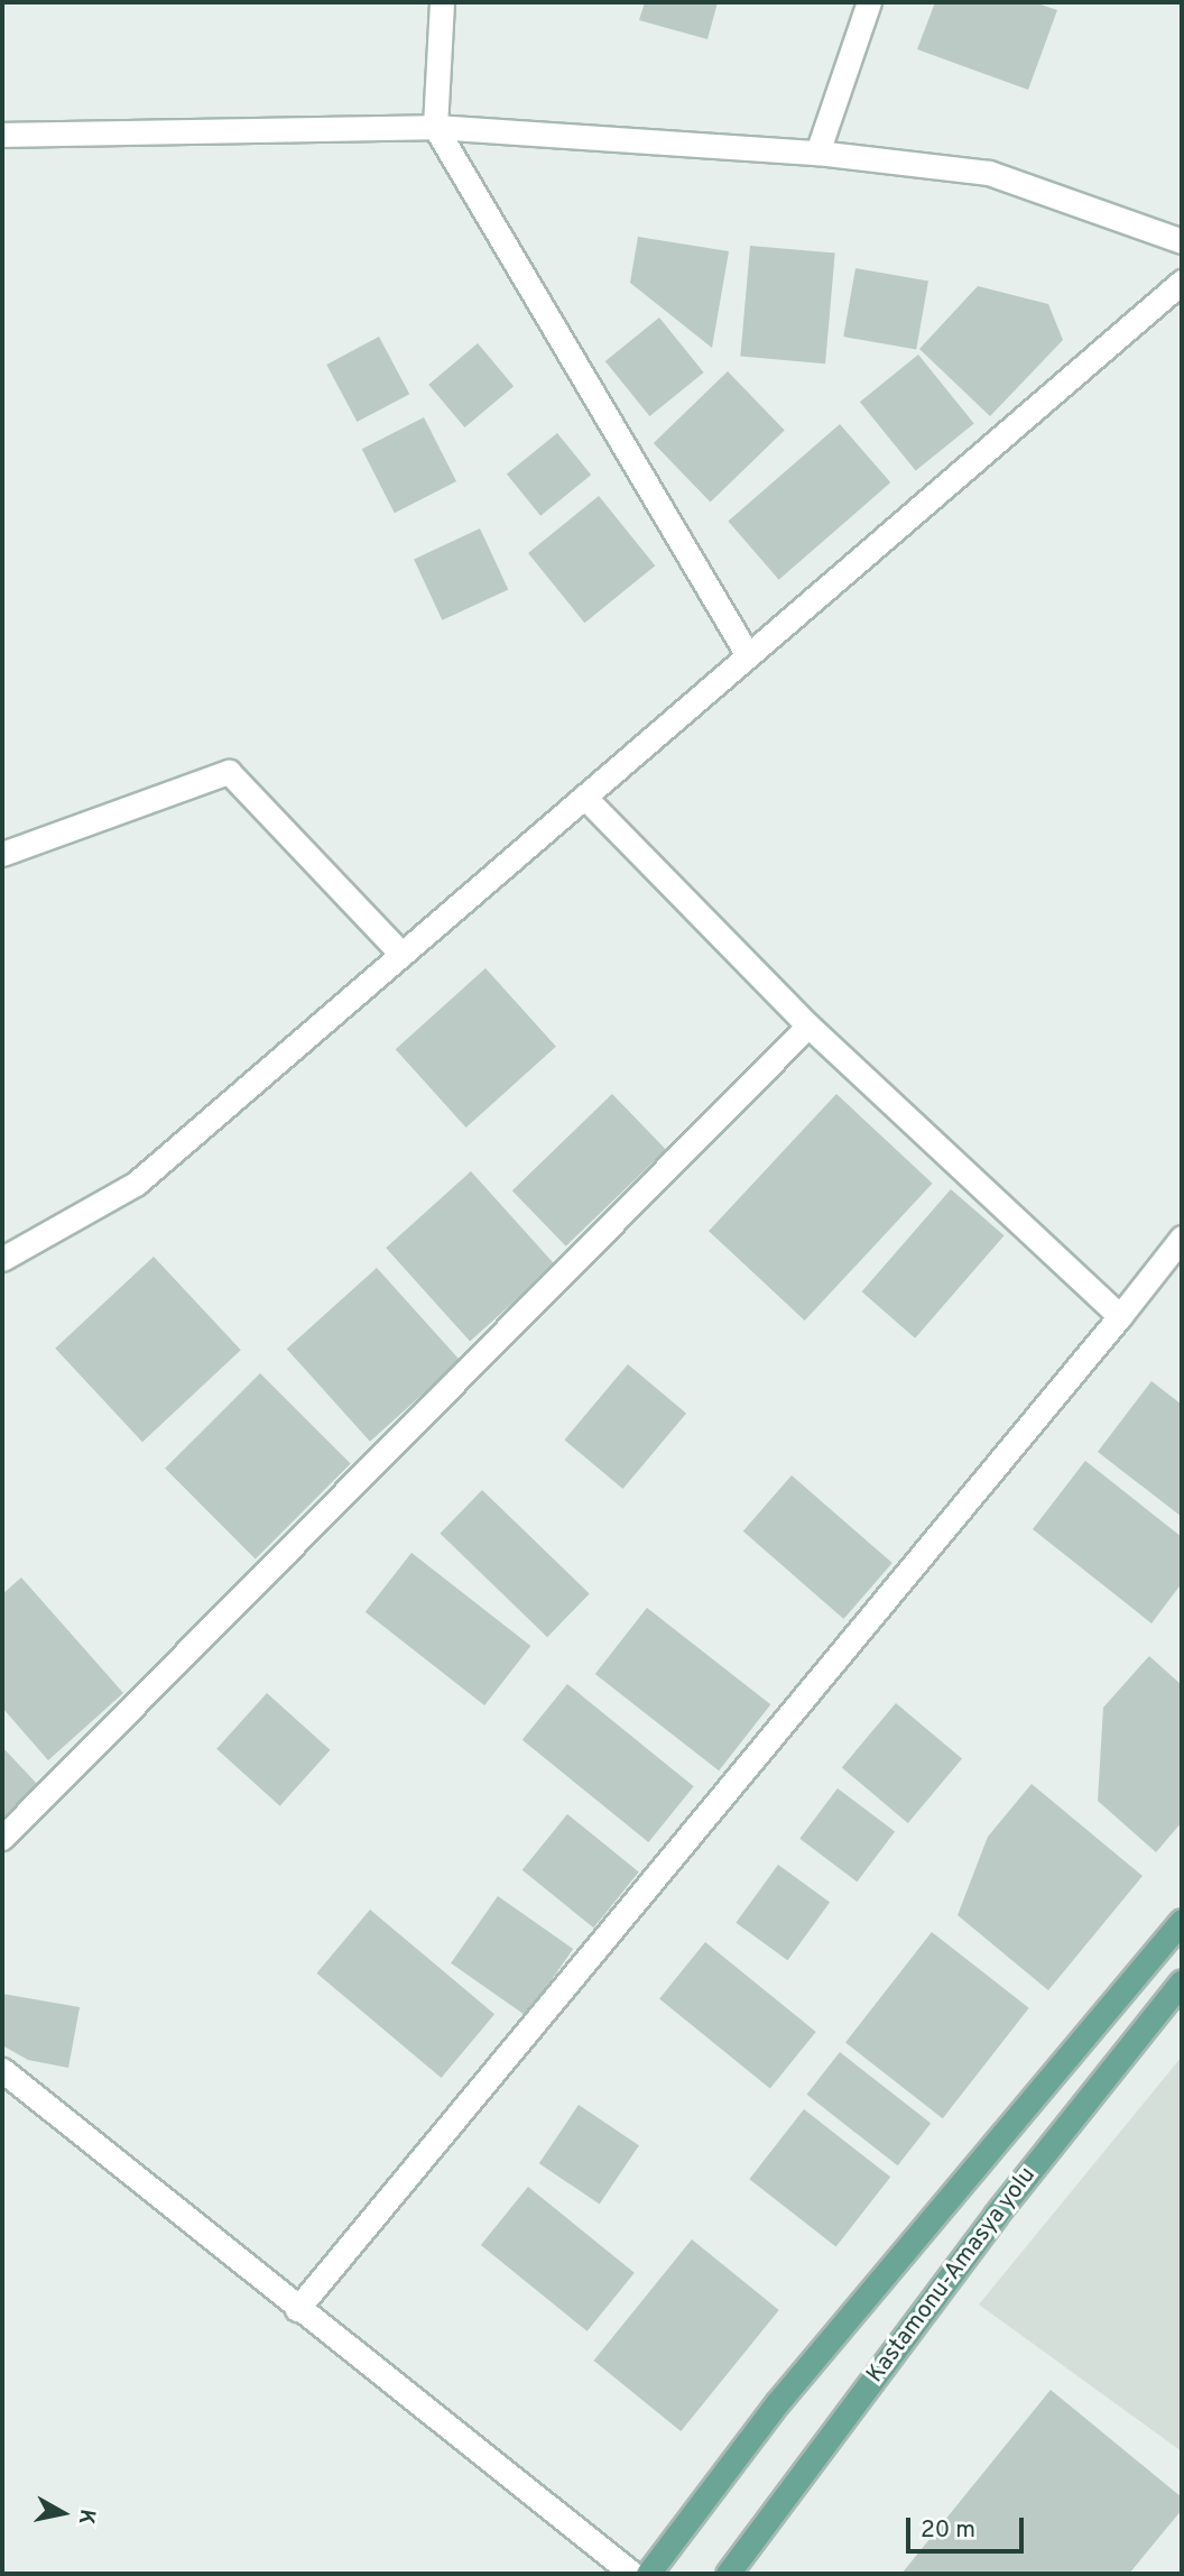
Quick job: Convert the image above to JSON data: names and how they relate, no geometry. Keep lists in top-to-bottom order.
{
  "streets": {
    "main road": ["Kastamonu-Amasya yolu"]
  },
  "scale_bar": "20 m",
  "north": "right"
}
